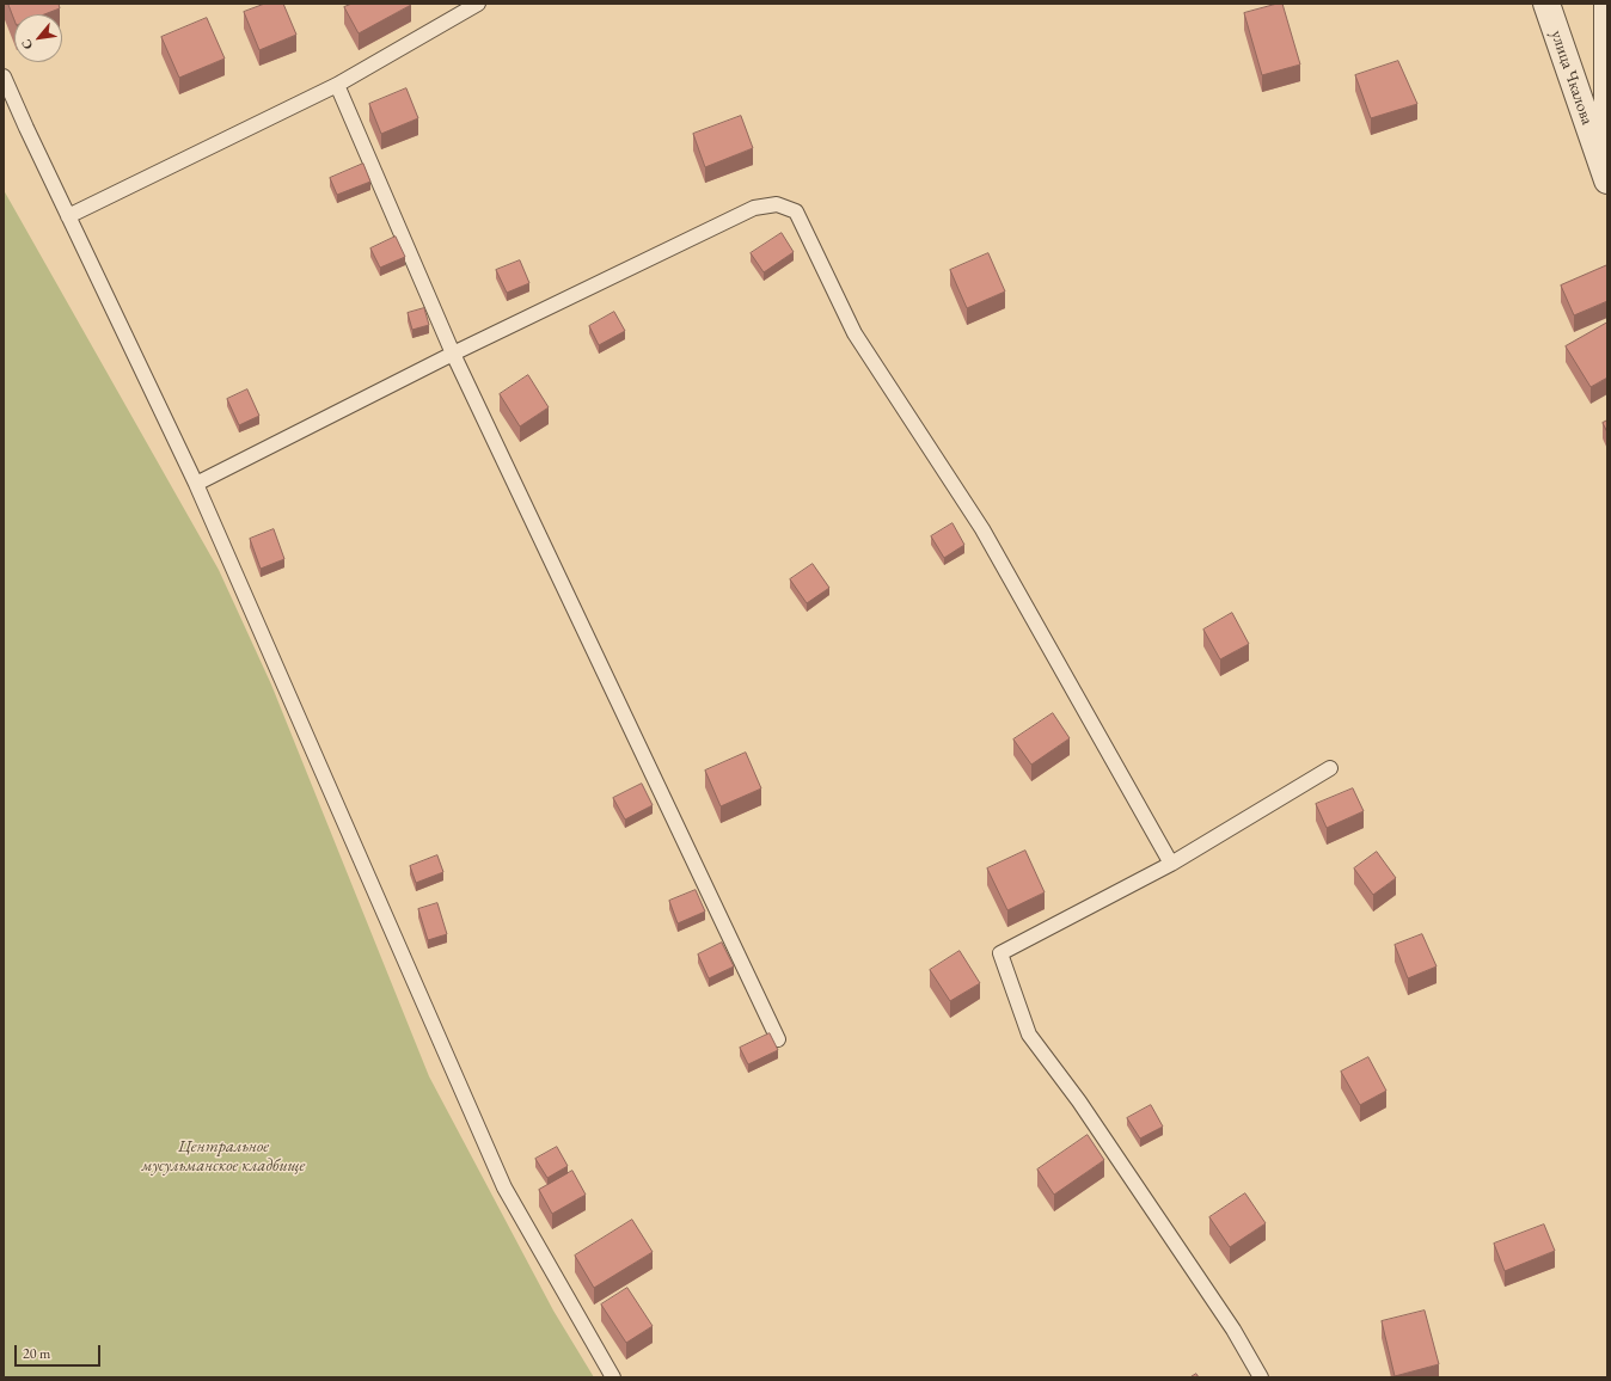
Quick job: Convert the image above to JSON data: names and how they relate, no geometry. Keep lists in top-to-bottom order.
{
  "streets": {
    "street": ["улица Чкалова"]
  },
  "parks": ["Центральное мусульманское кладбище"],
  "scale_bar": "20 m",
  "north": "bottom left"
}
